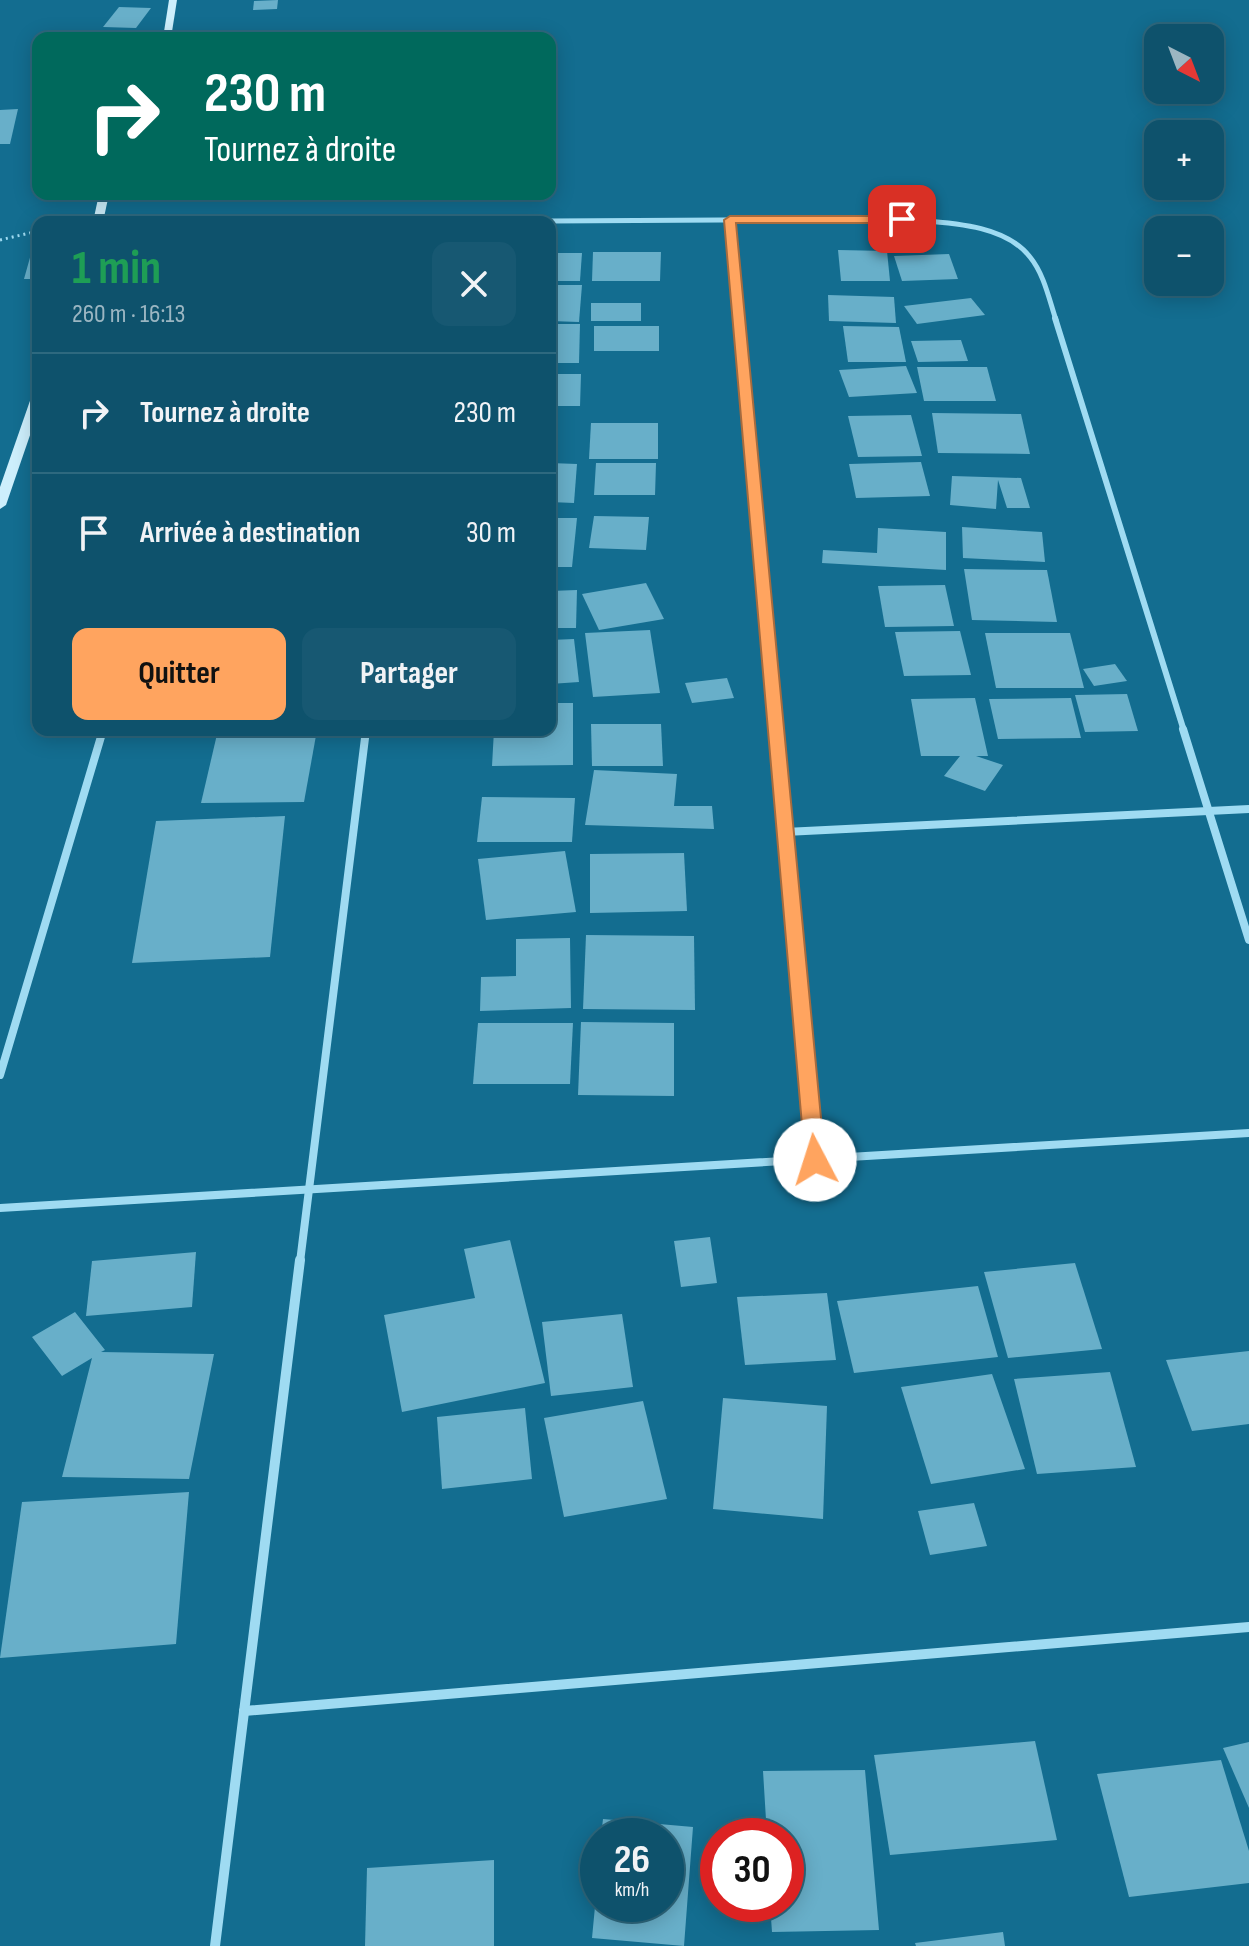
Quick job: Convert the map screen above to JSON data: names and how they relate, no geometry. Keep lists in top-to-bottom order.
{
  "north": "bottom right",
  "page": {
    "map_buttons": ["+", "−"],
    "turn": ["230 m", "Tournez à droite"],
    "heading": ["1 min", "260 m · 16:13"],
    "list": [
      {
        "name": "Tournez à droite",
        "value": "230 m"
      },
      {
        "name": "Arrivée à destination",
        "value": "30 m"
      }
    ],
    "buttons": ["Quitter", "Partager"],
    "speed": "26 km/h",
    "limit": "30"
  }
}
